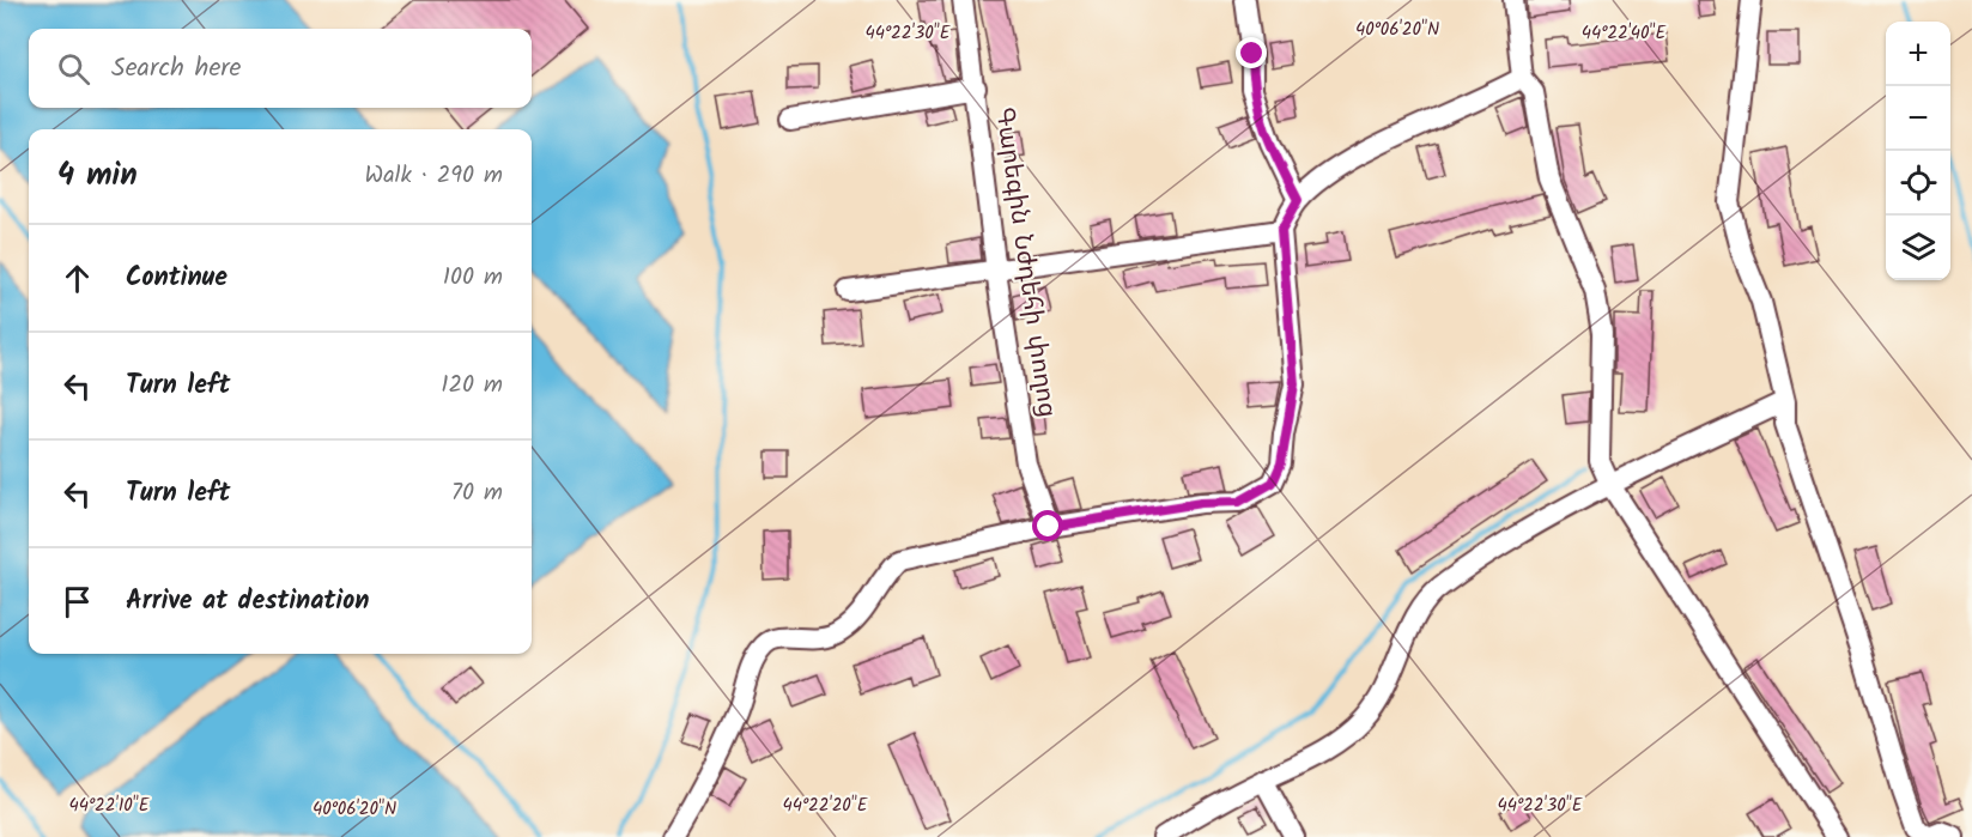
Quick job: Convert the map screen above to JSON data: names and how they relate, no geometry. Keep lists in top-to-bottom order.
{
  "streets": {
    "street": ["Գարեգին Նժդեհի փողոց"]
  },
  "page": {
    "map_buttons": ["+", "−"],
    "search": "Search here",
    "heading": ["4 min", "Walk · 290 m"],
    "list": [
      ["Continue", "100 m"],
      ["Turn left", "120 m"],
      ["Turn left", "70 m"],
      "Arrive at destination"
    ]
  },
  "coordinates": [
    "40°06'20\"N",
    "44°22'30\"E",
    "44°22'40\"E",
    "44°22'10\"E",
    "44°22'20\"E"
  ]
}
